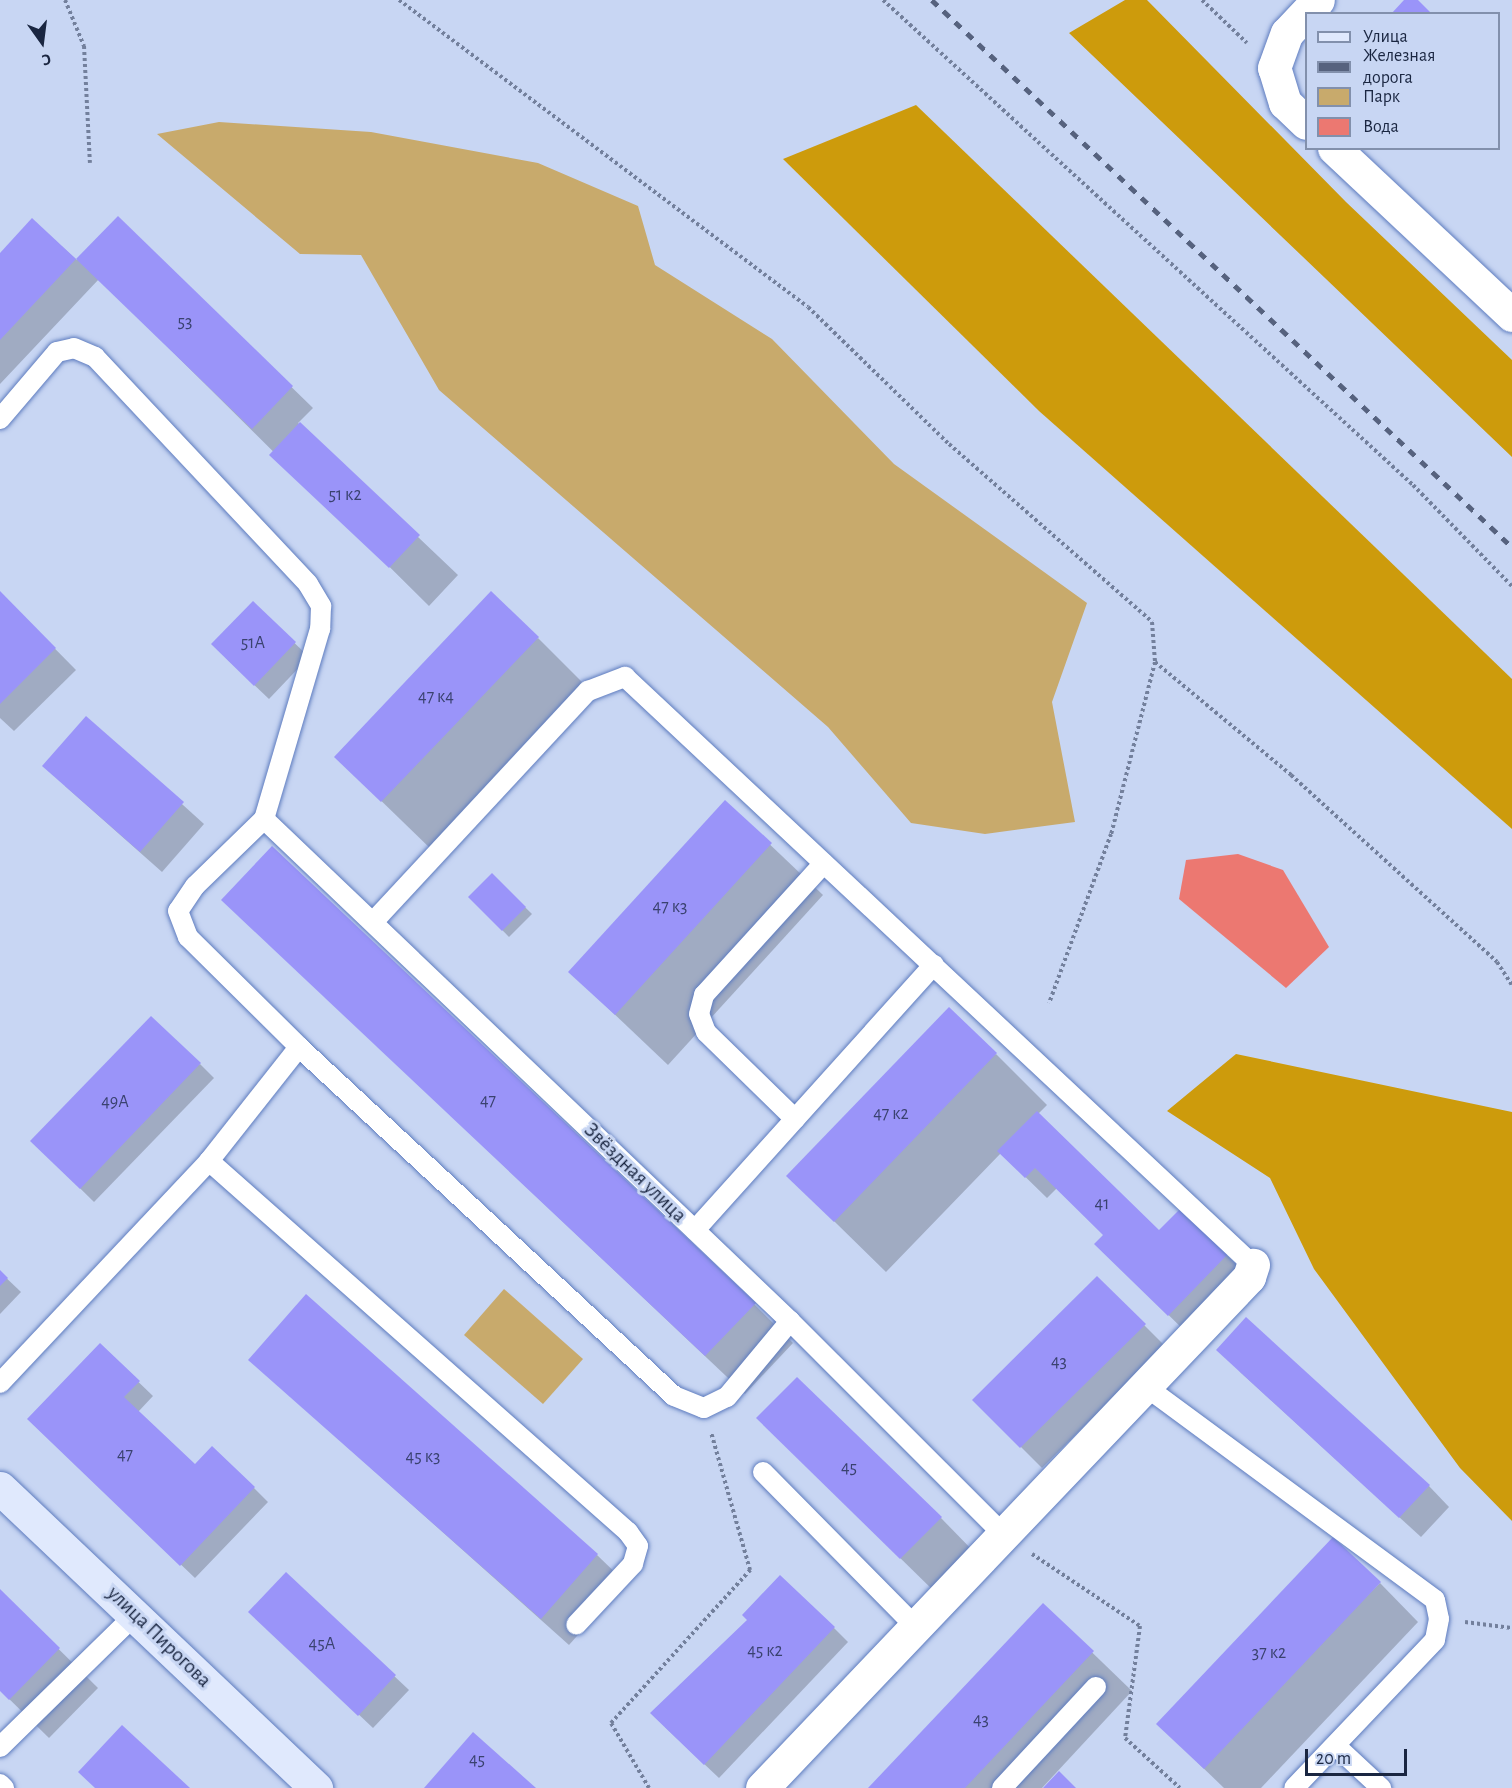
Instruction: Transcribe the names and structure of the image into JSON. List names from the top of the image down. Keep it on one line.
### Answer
{"streets":{"street":["улица Пирогова"],"lane":["Звёздная улица"]},"house_numbers":["53","51 к2","51А","47 к4","47 к3","47","49А","47 к2","41","43","47","45 к3","45","45А","45 к2","37 к2","43","45"],"legend":["Улица","Железная дорога","Парк","Вода"],"scale_bar":"20 m","north":"bottom"}
